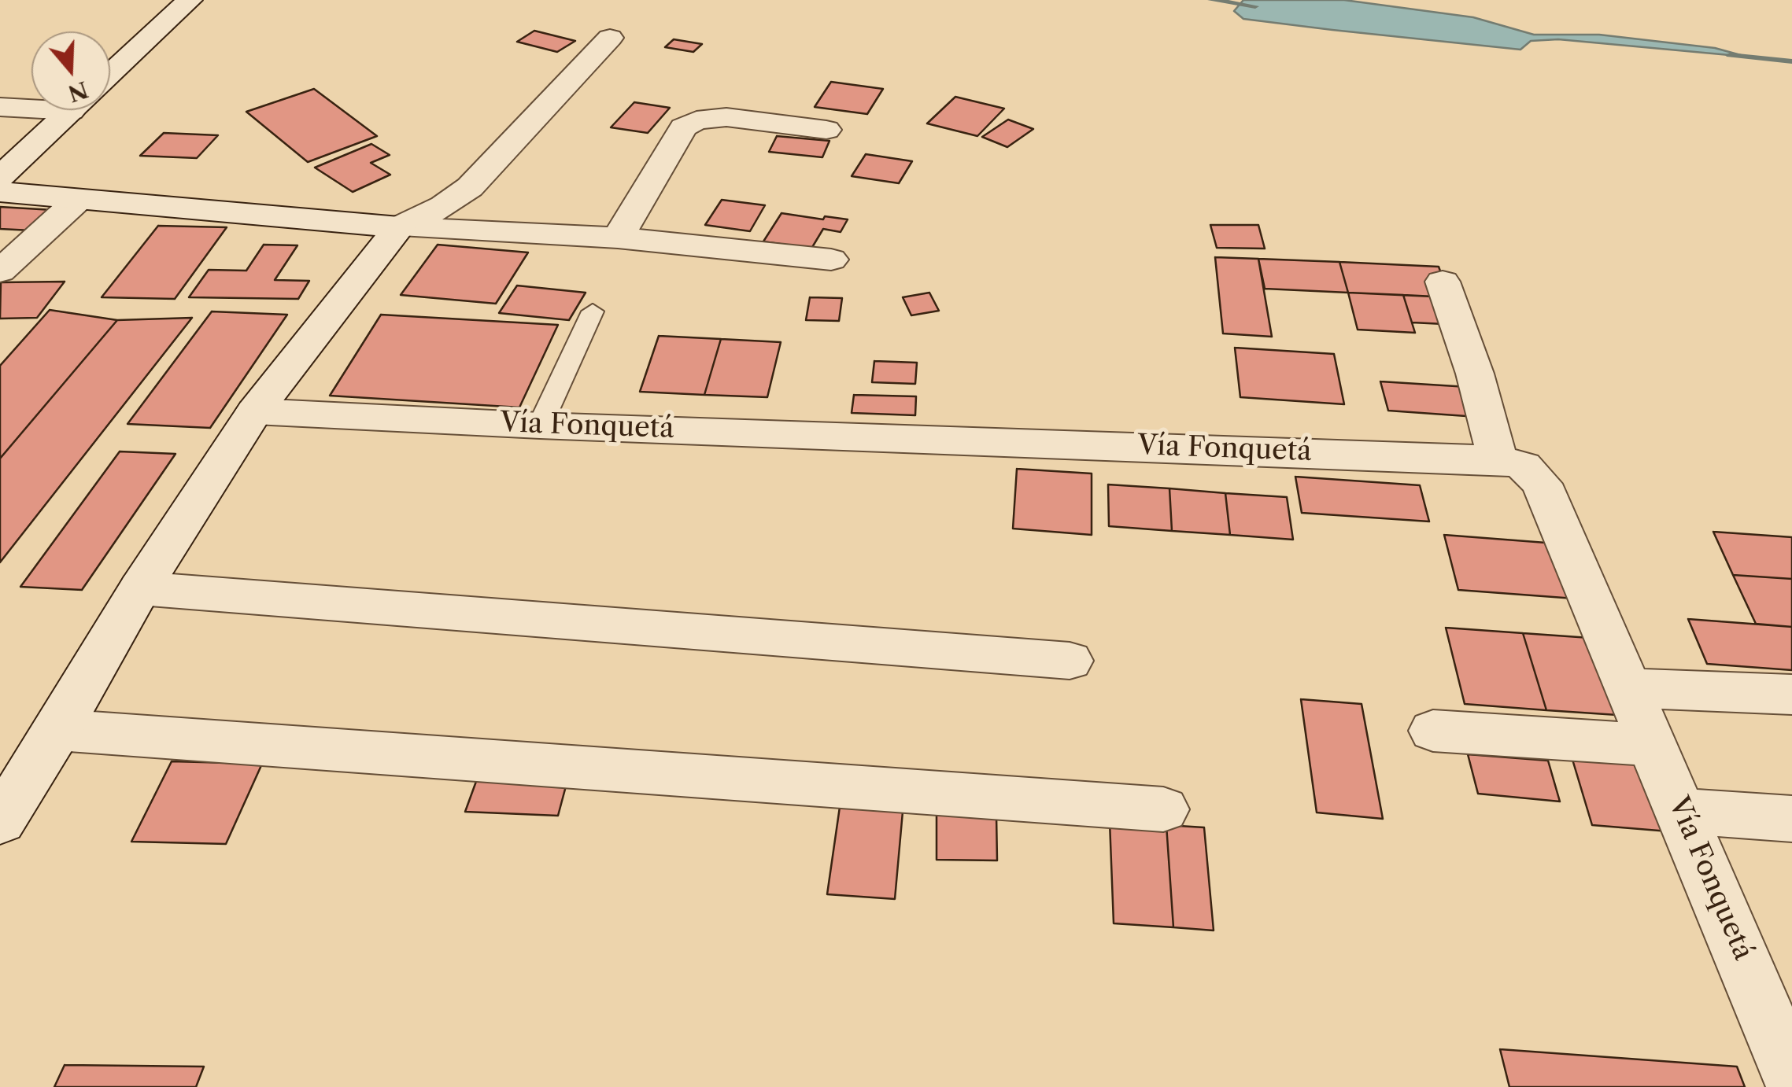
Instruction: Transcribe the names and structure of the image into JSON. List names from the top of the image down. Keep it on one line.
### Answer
{"streets":{"street":["Vía Fonquetá"]},"north":"bottom"}
